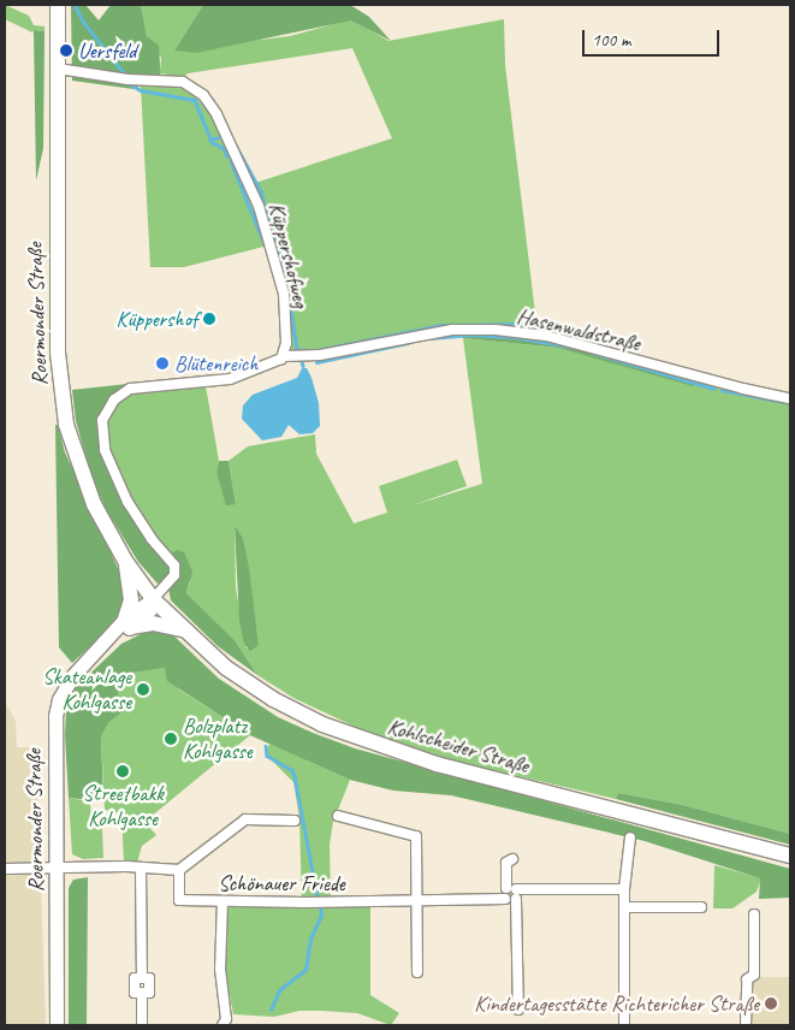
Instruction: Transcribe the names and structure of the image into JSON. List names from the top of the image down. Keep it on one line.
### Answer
{"streets":{"main road":["Roermonder Straße","Kohlscheider Straße"],"street":["Küppershofweg","Hasenwaldstraße","Schönauer Friede"]},"crossings":[["Küppershofweg","Roermonder Straße"],["Küppershofweg","Hasenwaldstraße"],["Roermonder Straße","Kohlscheider Straße"]],"places":["Uersfeld","Küppershof","Blütenreich","Skateanlage Kohlgasse","Bolzplatz Kohlgasse","Streetbakk Kohlgasse","Kindertagesstätte Richtericher Straße"],"scale_bar":"100 m"}
